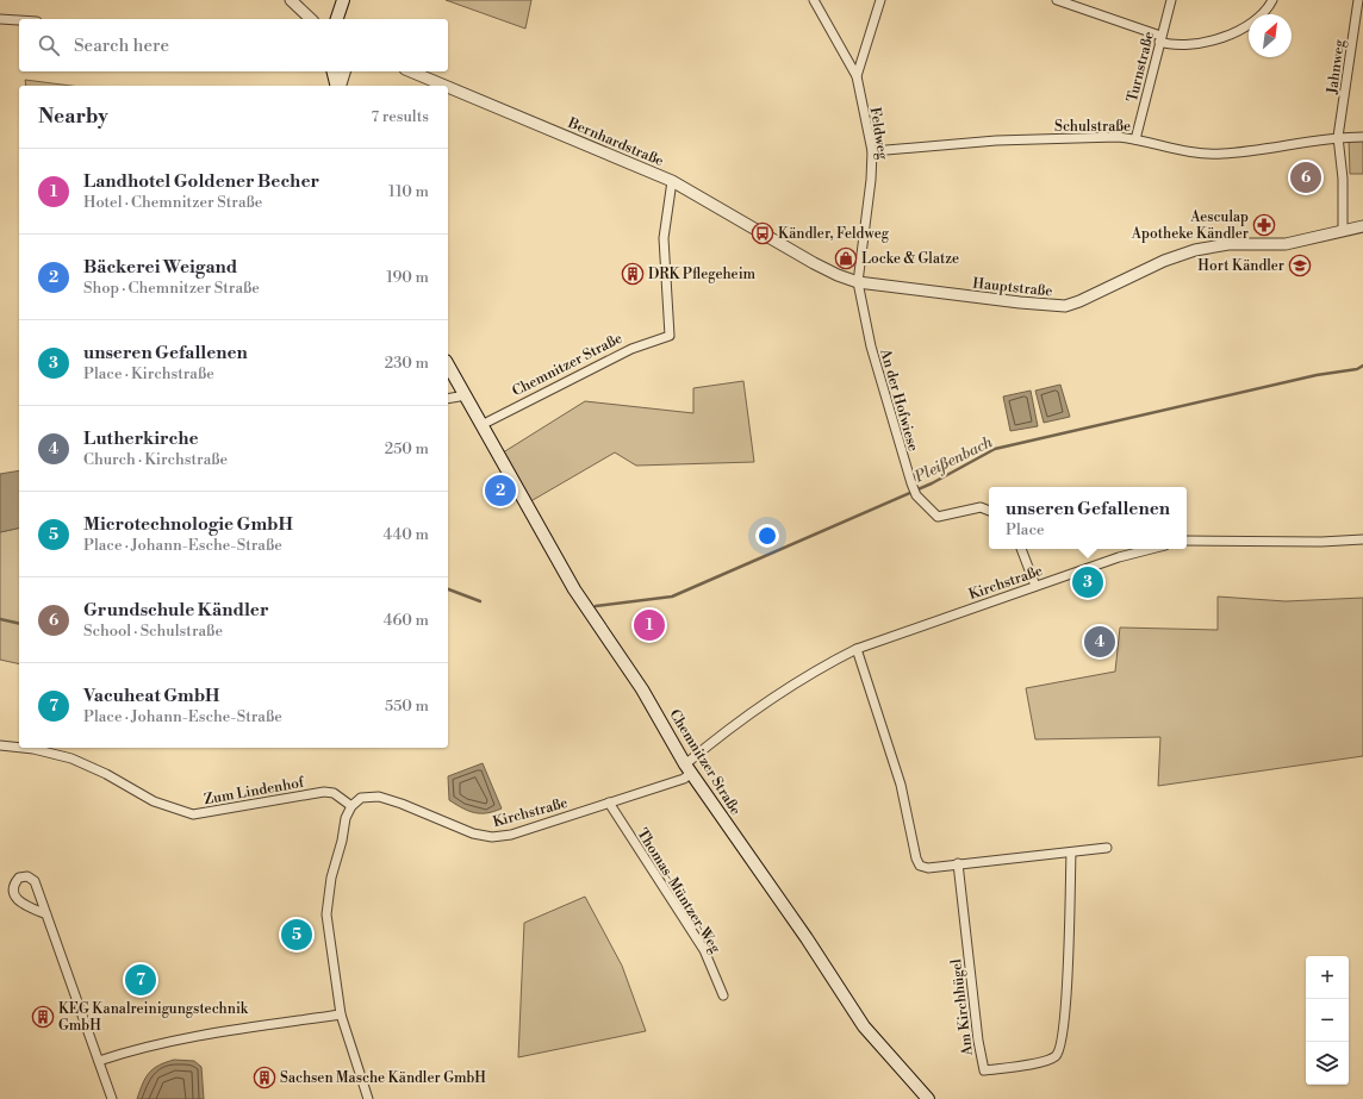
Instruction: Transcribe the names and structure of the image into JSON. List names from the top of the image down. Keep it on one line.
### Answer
{"streets":{"main road":["Chemnitzer Straße"],"street":["Turnstraße","Jahnweg","Schulstraße","Feldweg","Bernhardstraße","Hauptstraße","An der Hofwiese","Kirchstraße","Zum Lindenhof","Thomas-Müntzer-Weg","Am Kirchhügel"]},"crossings":[["Turnstraße","Schulstraße"],["Jahnweg","Schulstraße"],["Schulstraße","Feldweg"],["Feldweg","Hauptstraße"],["Feldweg","An der Hofwiese"],["Bernhardstraße","Hauptstraße"],["Bernhardstraße","Chemnitzer Straße"],["Hauptstraße","An der Hofwiese"],["Chemnitzer Straße","Kirchstraße"],["Kirchstraße","Zum Lindenhof"],["Kirchstraße","Thomas-Müntzer-Weg"]],"water":["Pleißenbach"],"places":{"pharmacy":["Aesculap Apotheke Kändler"],"bus stop":["Kändler, Feldweg"],"shop":["Locke & Glatze"],"school or university":["Hort Kändler"],"building":["DRK Pflegeheim","KEG Kanalreinigungstechnik GmbH","Sachsen Masche Kändler GmbH"]},"north":"top right","page":{"search":"Search here","heading":["Nearby","7 results"],"list":[{"mark":"1","name":"Landhotel Goldener Becher","note":"Hotel · Chemnitzer Straße","value":"110 m"},{"mark":"2","name":"Bäckerei Weigand","note":"Shop · Chemnitzer Straße","value":"190 m"},{"mark":"3","name":"unseren Gefallenen","note":"Place · Kirchstraße","value":"230 m"},{"mark":"4","name":"Lutherkirche","note":"Church · Kirchstraße","value":"250 m"},{"mark":"5","name":"Microtechnologie GmbH","note":"Place · Johann-Esche-Straße","value":"440 m"},{"mark":"6","name":"Grundschule Kändler","note":"School · Schulstraße","value":"460 m"},{"mark":"7","name":"Vacuheat GmbH","note":"Place · Johann-Esche-Straße","value":"550 m"}],"pins":["6","2","3","1","4","5","7"],"popup":["unseren Gefallenen","Place"],"map_buttons":["+","−"]}}
